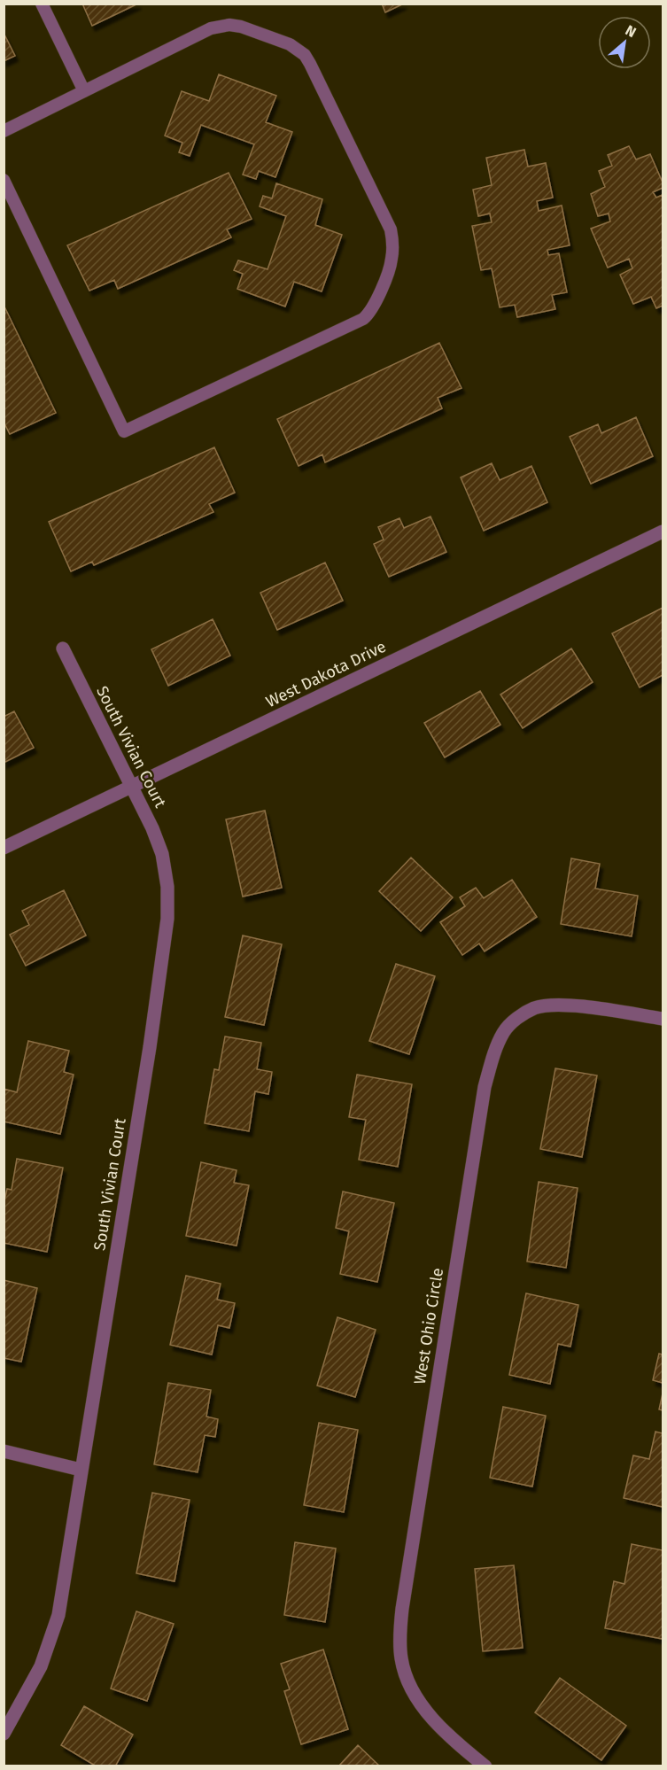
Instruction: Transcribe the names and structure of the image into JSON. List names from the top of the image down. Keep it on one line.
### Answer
{"streets":{"street":["West Dakota Drive","South Vivian Court","West Ohio Circle"]},"crossings":[["West Dakota Drive","South Vivian Court"]],"north":"top right"}
